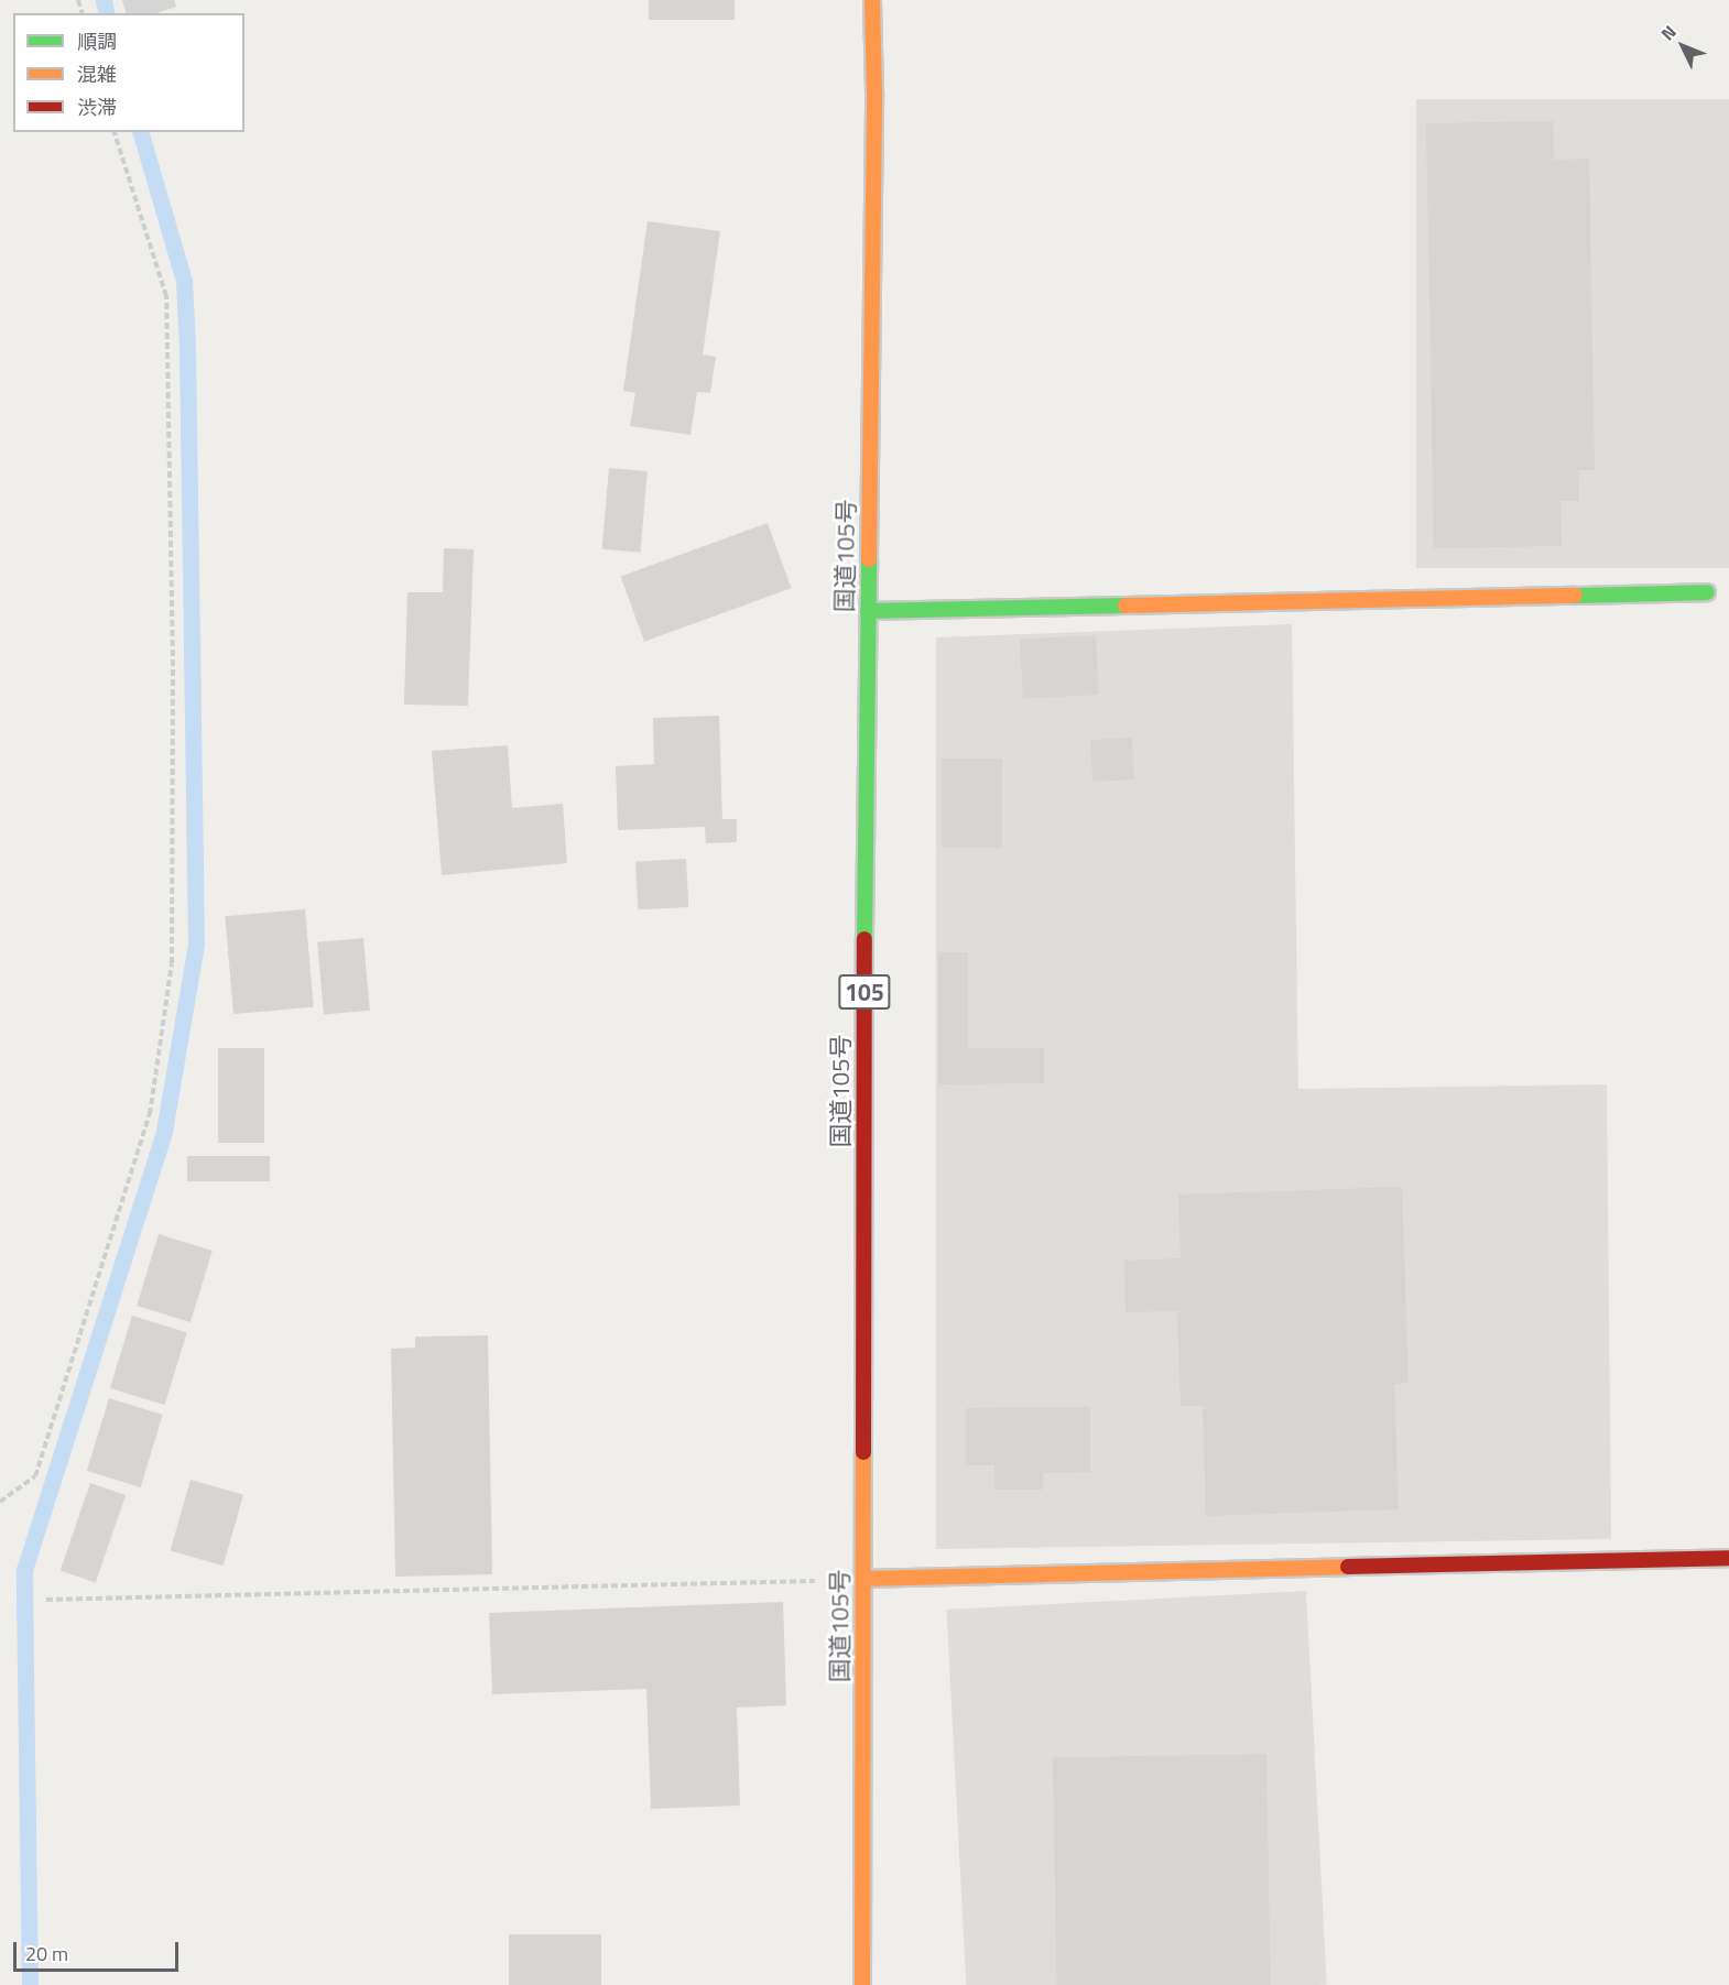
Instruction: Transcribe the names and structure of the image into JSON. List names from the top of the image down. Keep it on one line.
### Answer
{"streets":{"main road":["国道105号","105"]},"legend":["順調","混雑","渋滞"],"scale_bar":"20 m","north":"top left"}
